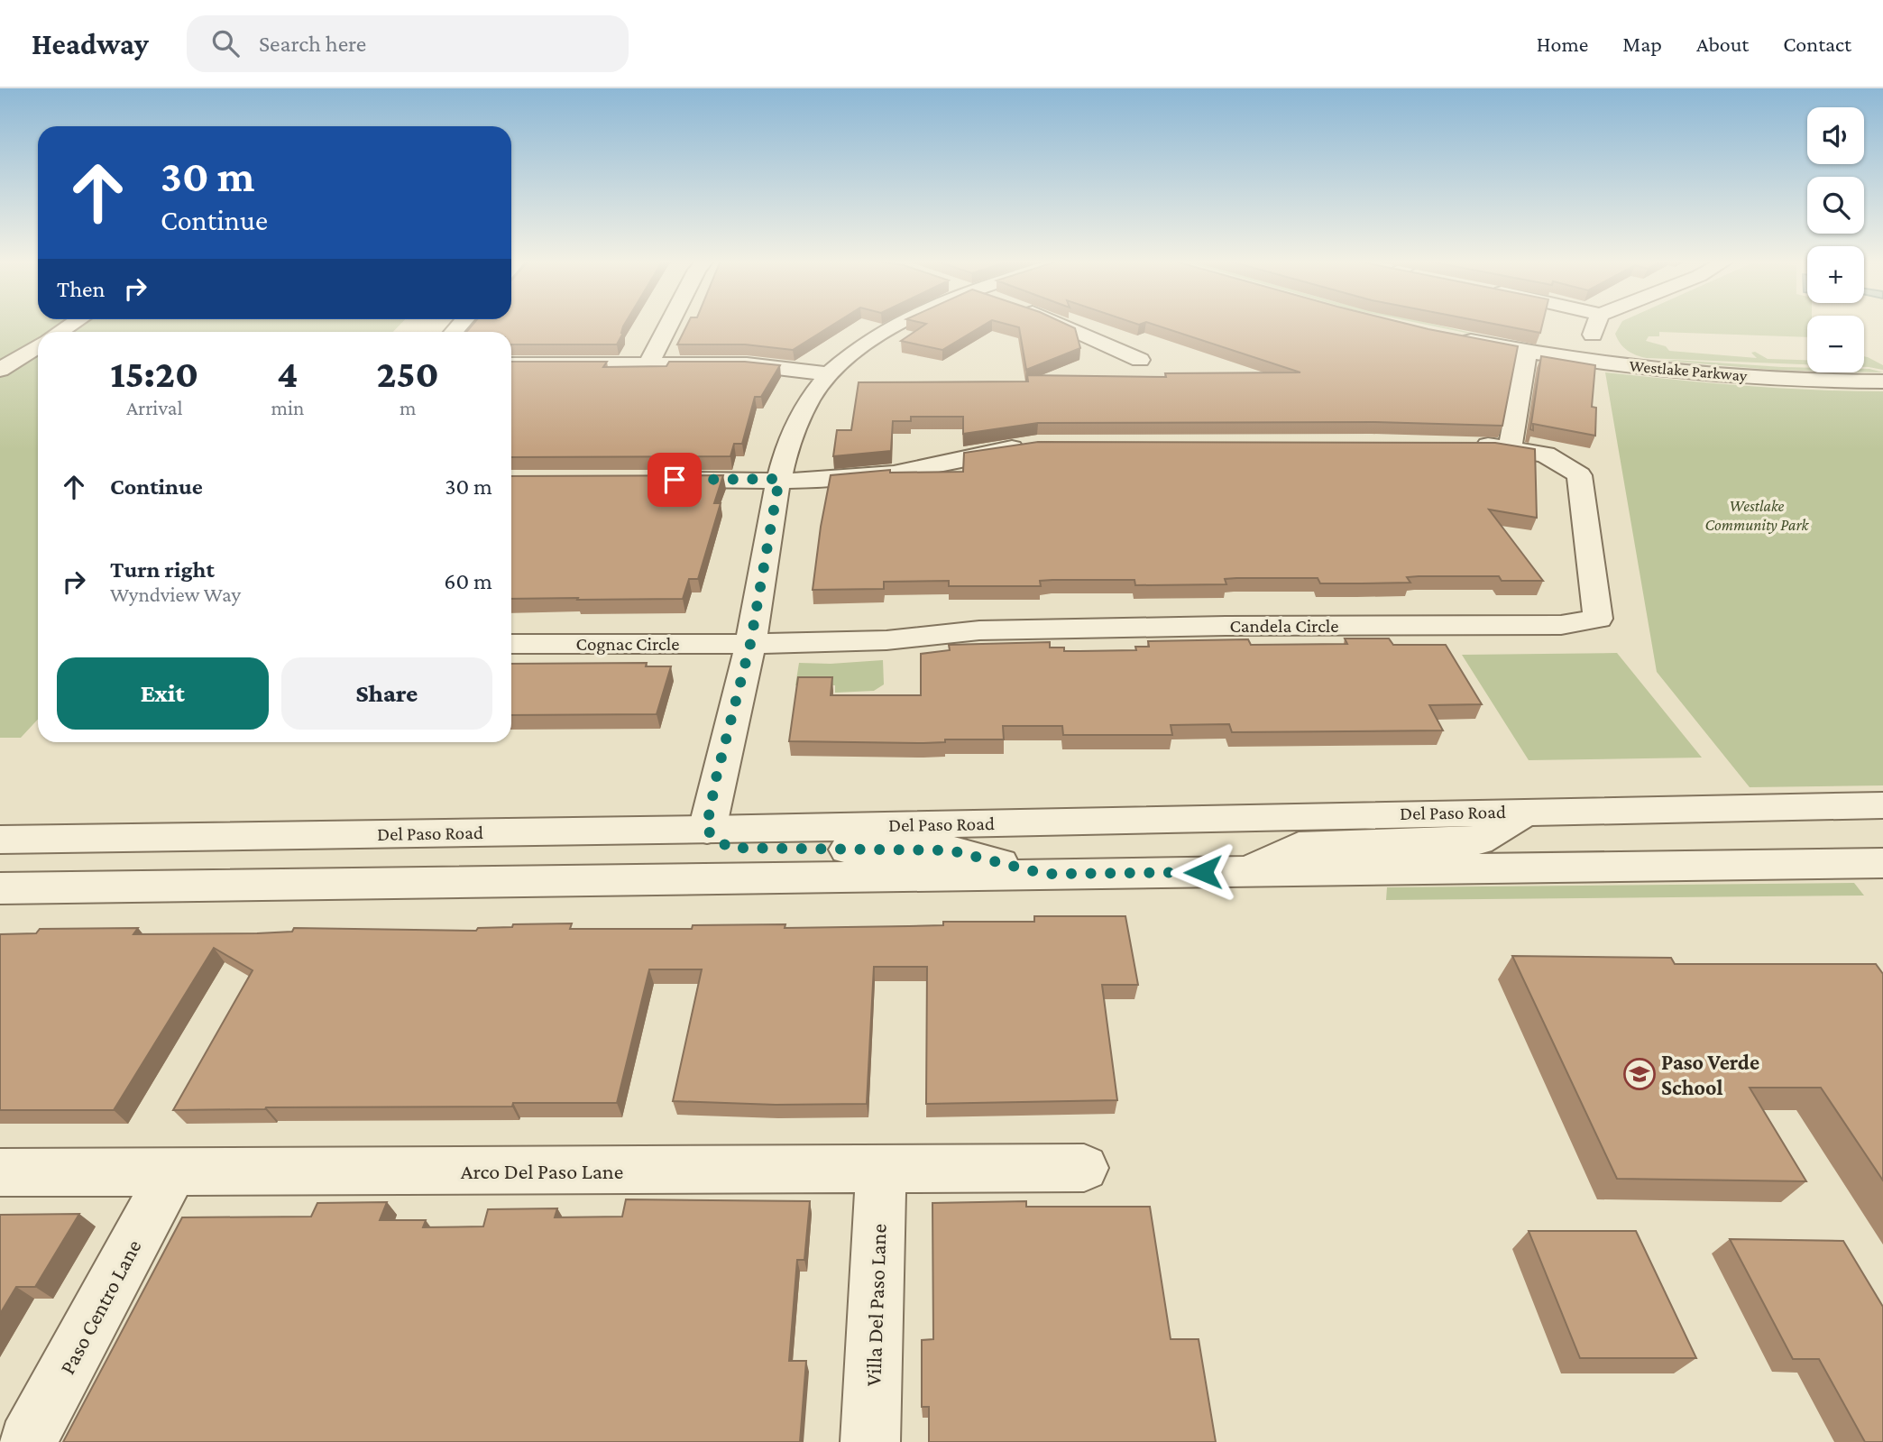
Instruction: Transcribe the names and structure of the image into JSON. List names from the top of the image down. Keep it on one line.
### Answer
{"streets":{"street":["Westlake Parkway","Candela Circle","Cognac Circle","Del Paso Road","Arco Del Paso Lane","Villa Del Paso Lane","Paso Centro Lane"]},"crossings":[["Candela Circle","Cognac Circle"],["Arco Del Paso Lane","Villa Del Paso Lane"],["Arco Del Paso Lane","Paso Centro Lane"]],"parks":["Westlake Community Park"],"places":{"school or university":["Paso Verde School"]},"page":{"header":"Headway","search":"Search here","nav":["Home","Map","About","Contact"],"map_buttons":["+","−"],"turn":["30 m","Continue"],"then":"Then","eta":["15:20","Arrival","4","min","250","m"],"list":[{"name":"Continue","value":"30 m"},{"name":"Turn right","note":"Wyndview Way","value":"60 m"}],"buttons":["Exit","Share"]}}
